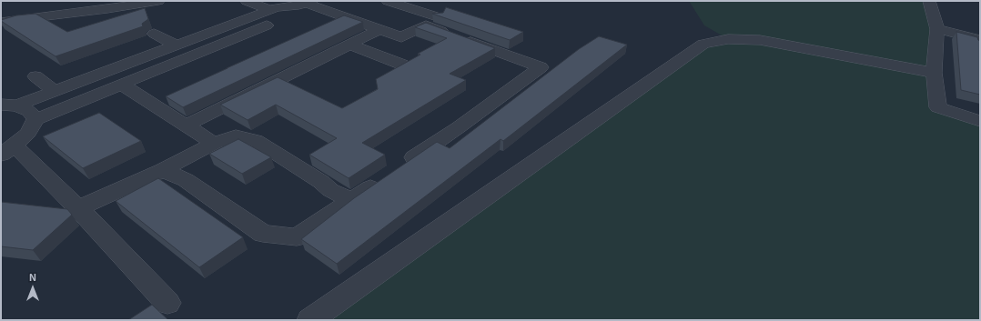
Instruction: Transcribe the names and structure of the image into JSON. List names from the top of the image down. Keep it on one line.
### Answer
{"north":"top"}
